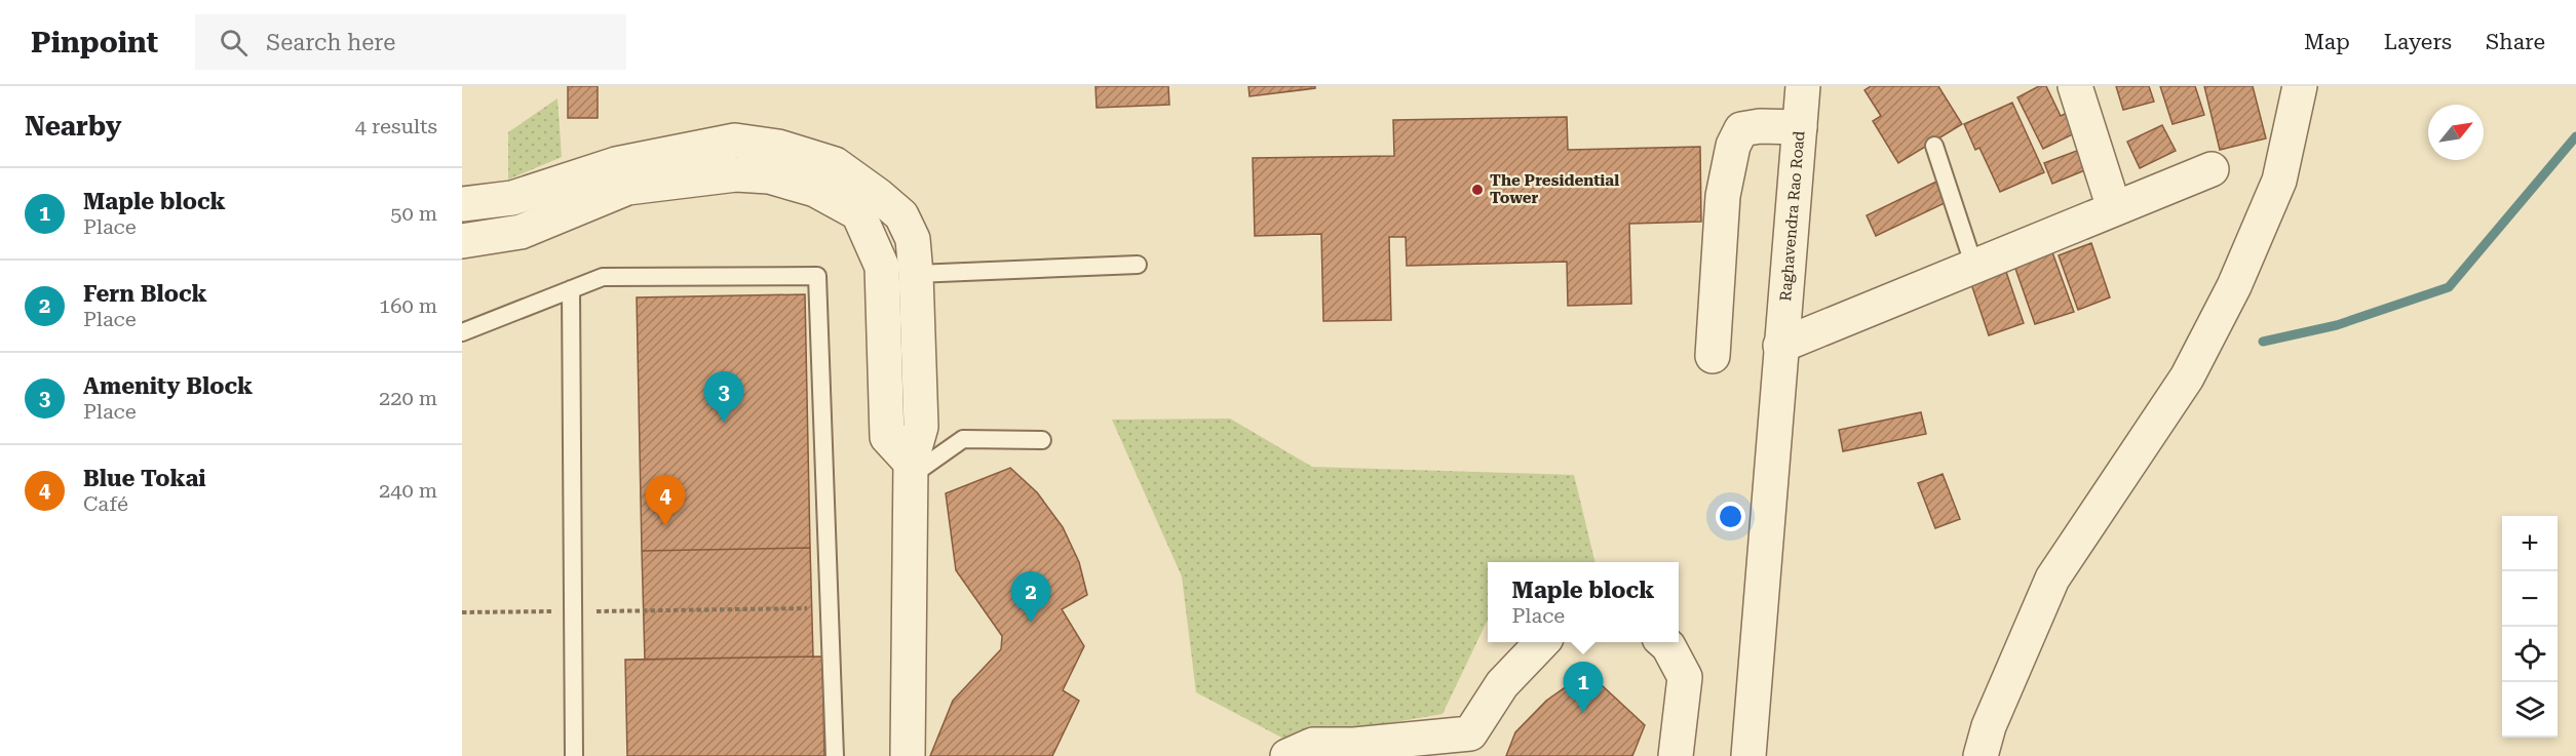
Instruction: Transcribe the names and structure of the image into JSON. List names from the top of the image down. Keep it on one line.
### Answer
{"streets":{"street":["Raghavendra Rao Road"]},"places":["The Presidential Tower"],"north":"top right","page":{"header":"Pinpoint","search":"Search here","nav":["Map","Layers","Share"],"heading":["Nearby","4 results"],"list":[{"mark":"1","name":"Maple block","note":"Place","value":"50 m"},{"mark":"2","name":"Fern Block","note":"Place","value":"160 m"},{"mark":"3","name":"Amenity Block","note":"Place","value":"220 m"},{"mark":"4","name":"Blue Tokai","note":"Café","value":"240 m"}],"pins":["3","4","2","1"],"map_buttons":["+","−"],"popup":["Maple block","Place"]}}
